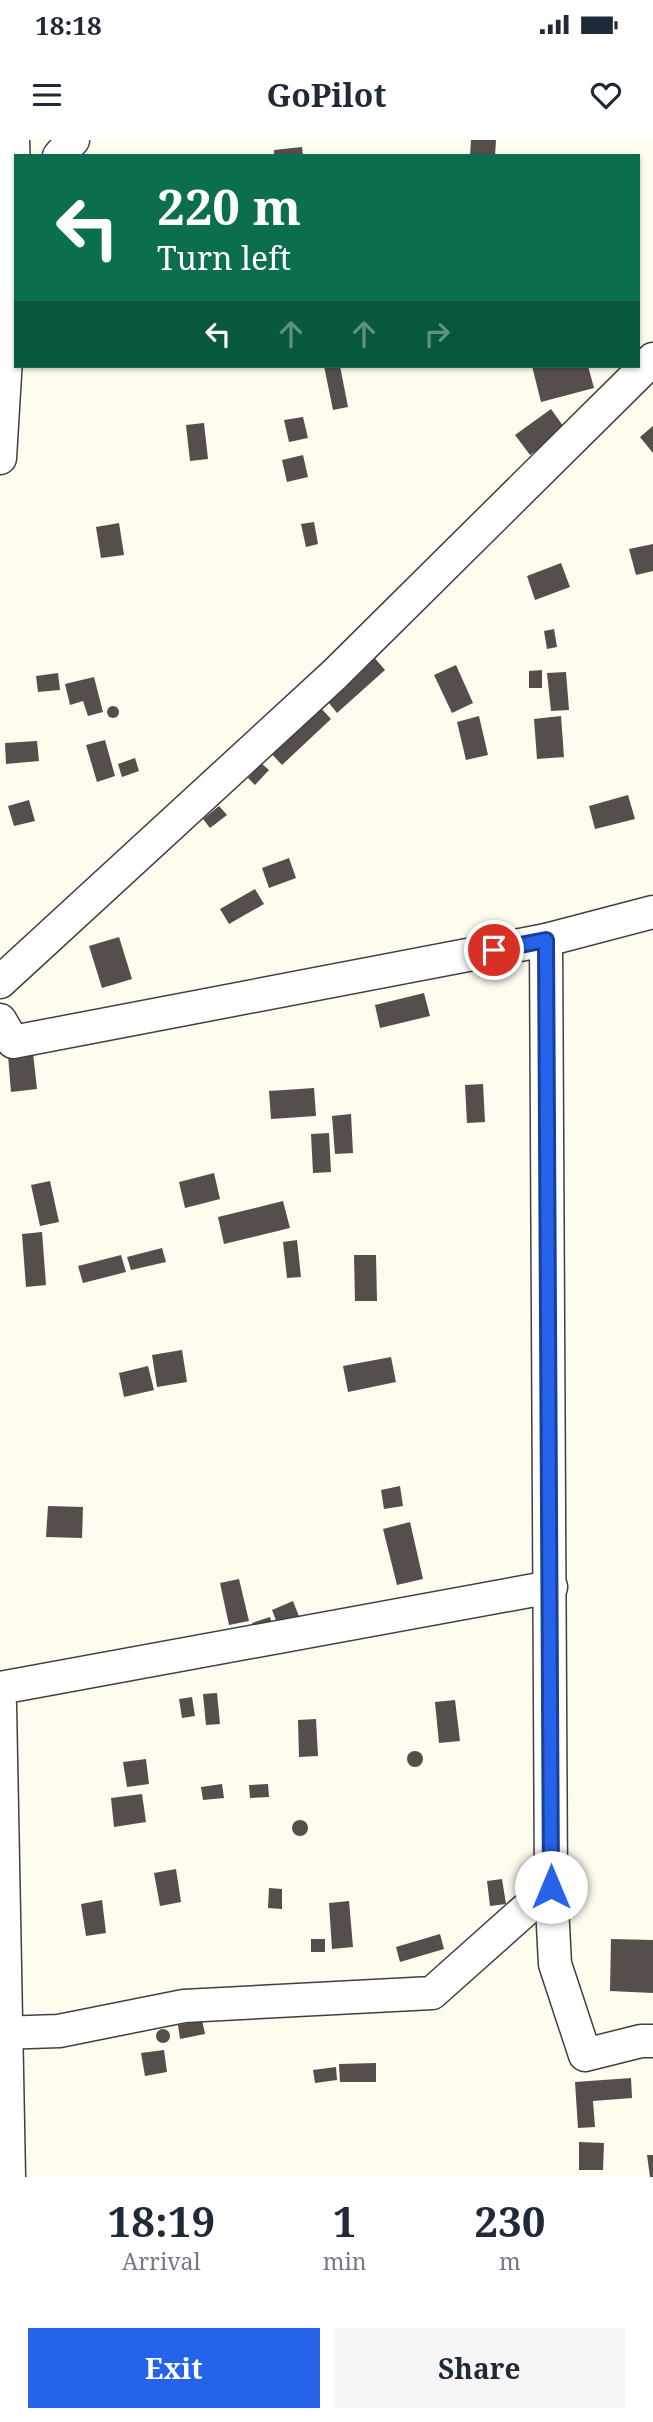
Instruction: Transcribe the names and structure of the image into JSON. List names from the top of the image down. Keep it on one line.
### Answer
{"page":{"status":"18:18","header":"GoPilot","turn":["220 m","Turn left"],"eta":["18:19","Arrival","1","min","230","m"],"buttons":["Exit","Share"]}}
